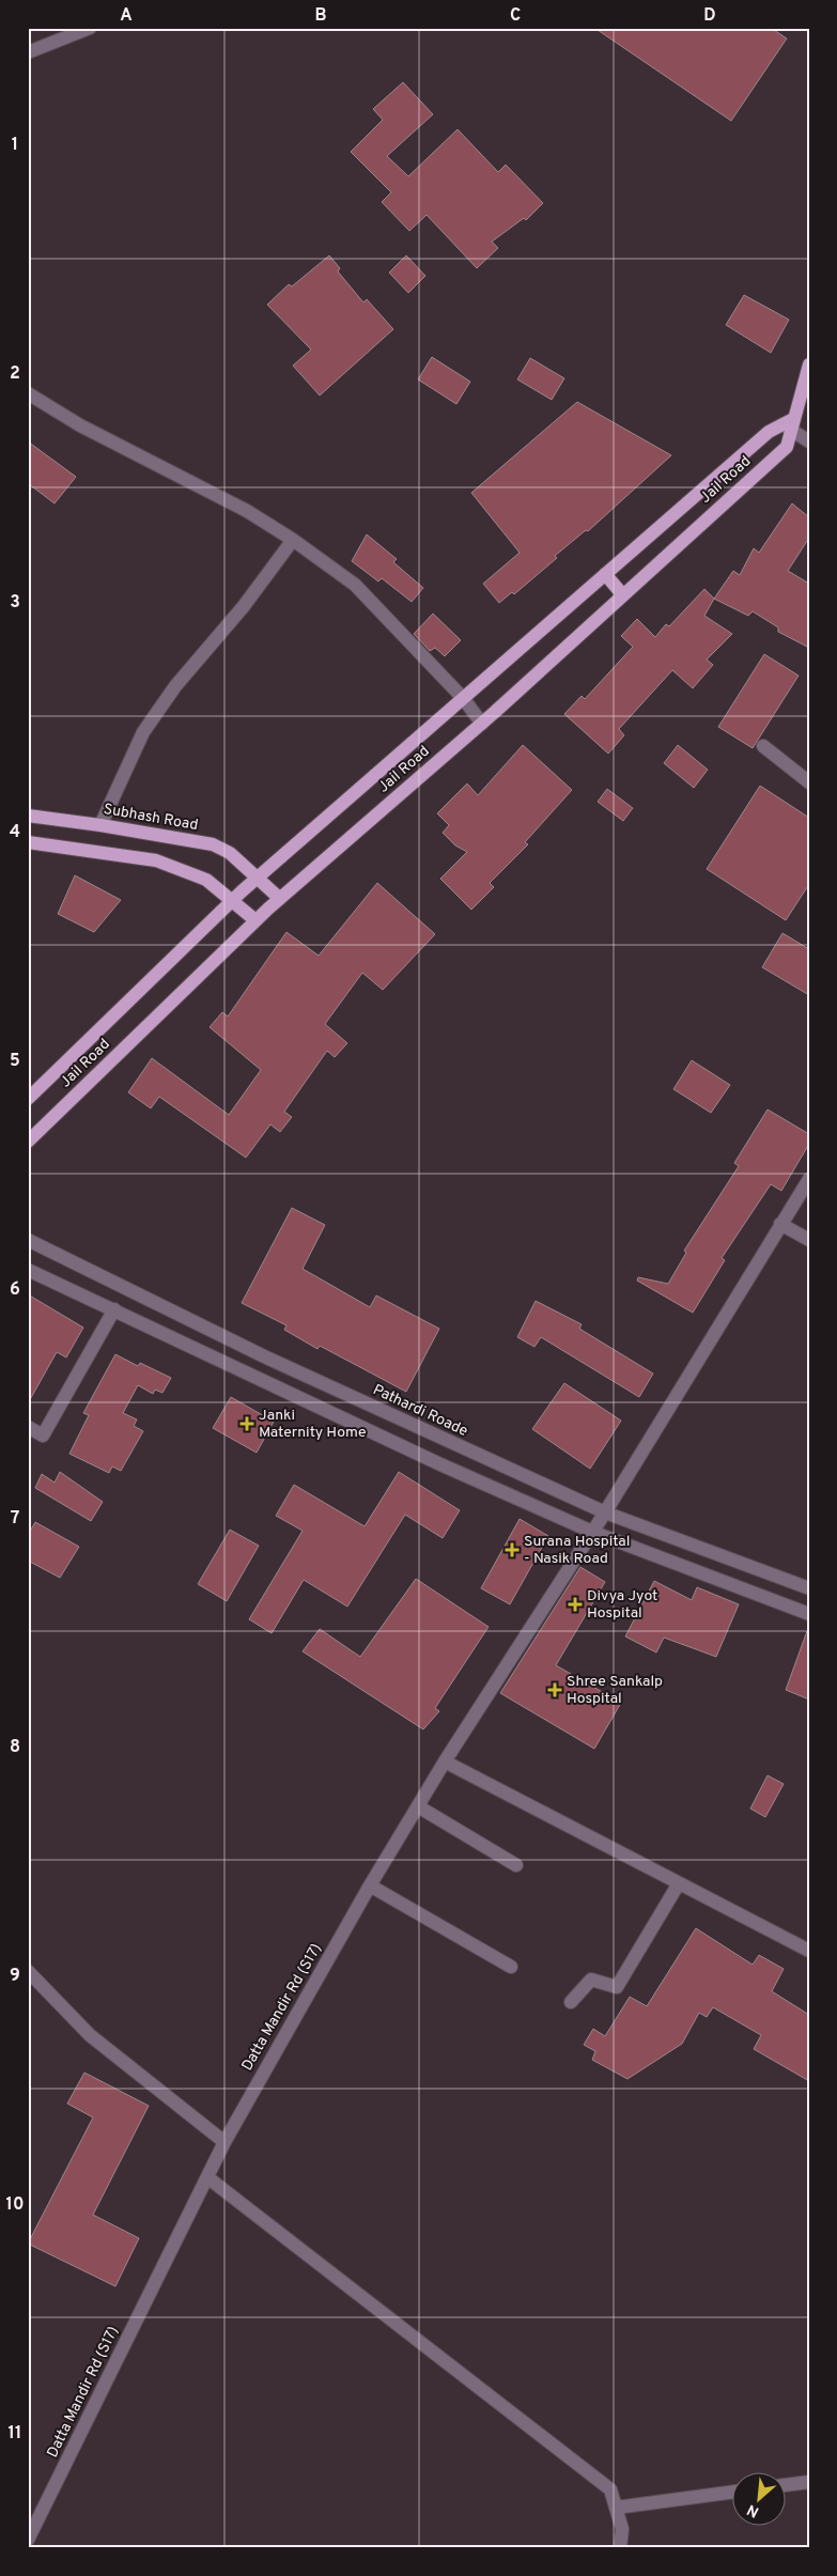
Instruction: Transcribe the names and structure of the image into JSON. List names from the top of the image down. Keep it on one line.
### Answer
{"streets":{"main road":["Jail Road","Subhash Road"],"street":["Pathardi Roade","Datta Mandir Rd (S17)"]},"crossings":[["Jail Road","Subhash Road"],["Pathardi Roade","Datta Mandir Rd (S17)"]],"places":{"health":["Janki Maternity Home","Surana Hospital - Nasik Road","Divya Jyot Hospital","Shree Sankalp Hospital"]},"north":"bottom left","grid":{"columns":["A","B","C","D"],"rows":["1","2","3","4","5","6","7","8","9","10","11"]}}
